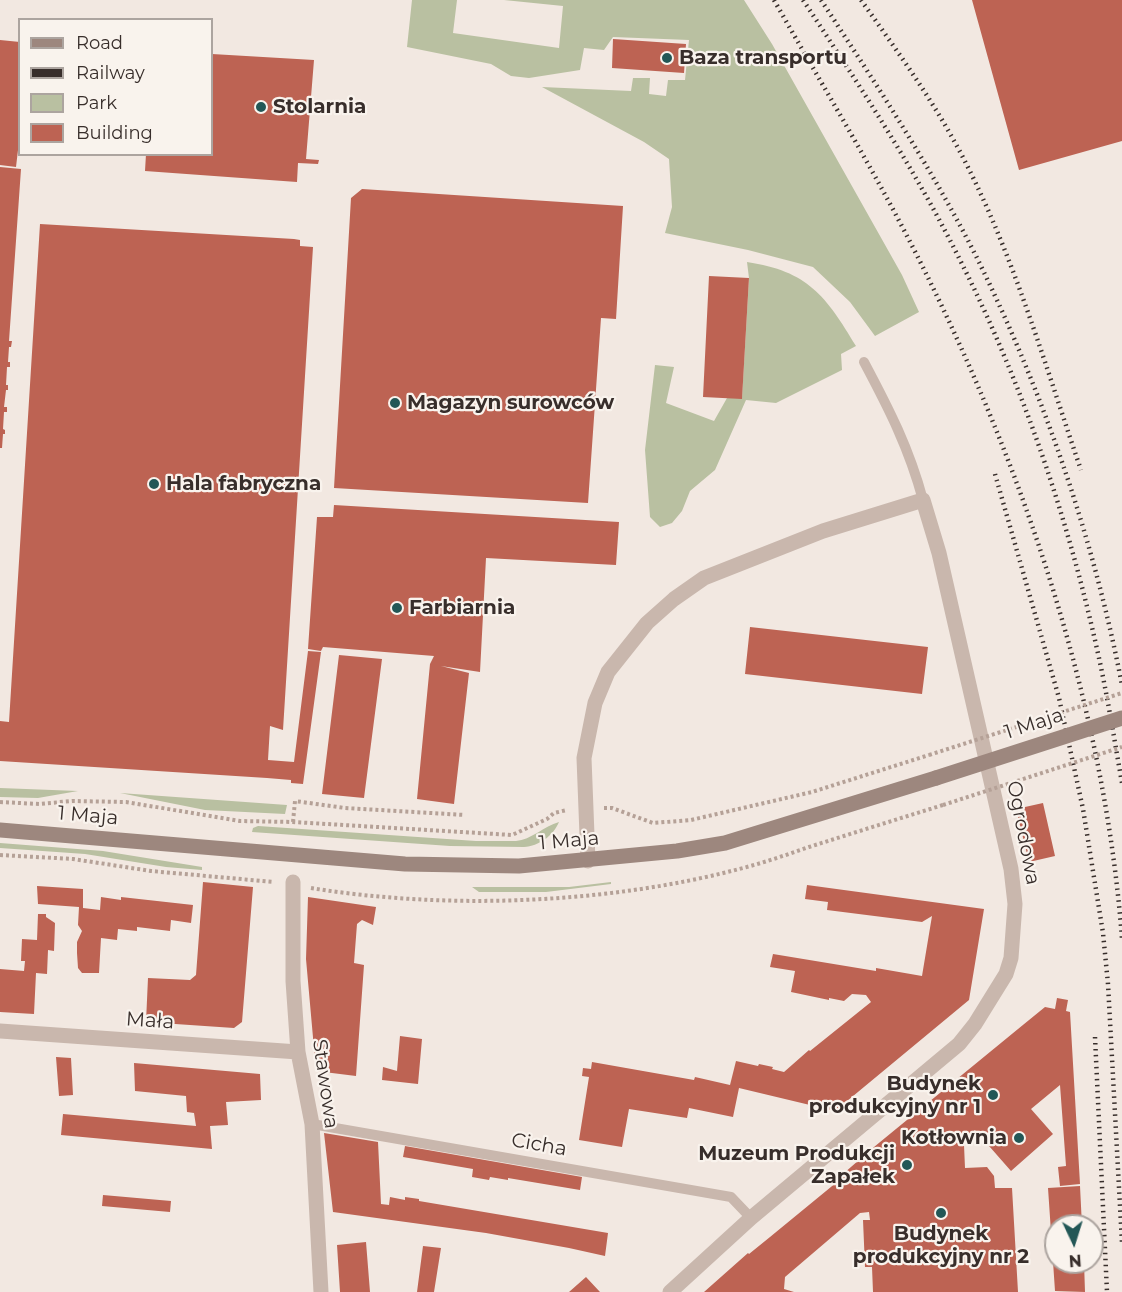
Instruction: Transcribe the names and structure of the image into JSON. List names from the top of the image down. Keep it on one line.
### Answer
{"streets":{"main road":["1 Maja"],"street":["Ogrodowa","Mała","Stawowa"],"lane":["Cicha"]},"crossings":[["Ogrodowa","Cicha"],["Mała","Stawowa"],["Stawowa","Cicha"]],"places":["Baza transportu","Stolarnia","Magazyn surowców","Hala fabryczna","Farbiarnia","Budynek produkcyjny nr 1","Kotłownia","Muzeum Produkcji Zapałek","Budynek produkcyjny nr 2"],"legend":["Road","Railway","Park","Building"],"north":"bottom"}
